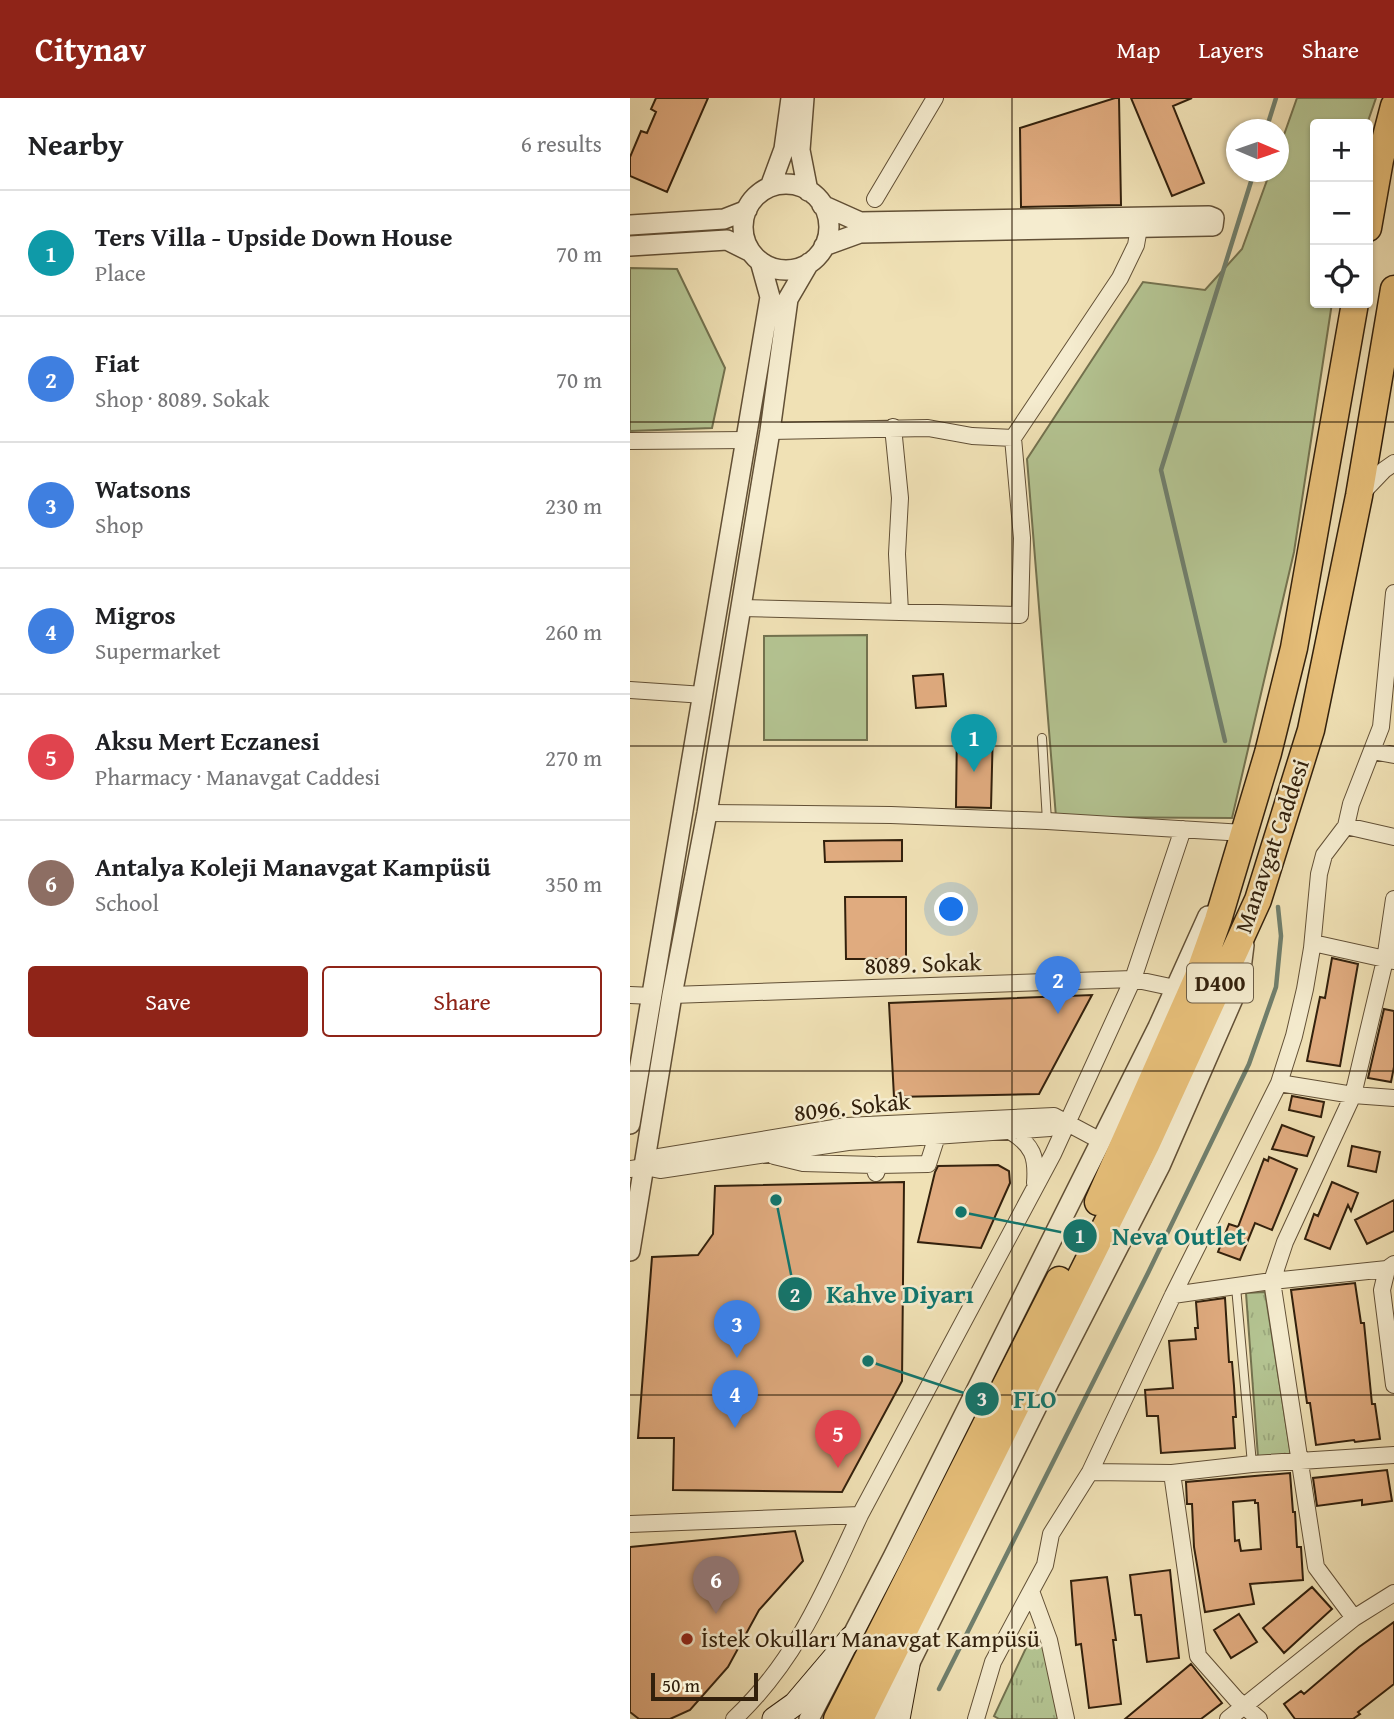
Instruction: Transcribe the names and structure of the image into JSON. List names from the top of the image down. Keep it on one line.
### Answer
{"streets":{"highway":["Manavgat Caddesi","D400"],"street":["8089. Sokak","8096. Sokak"]},"crossings":[["Manavgat Caddesi","D400"]],"places":["Kahve Diyarı","Neva Outlet","FLO","İstek Okulları Manavgat Kampüsü"],"scale_bar":"50 m","north":"right","page":{"header":"Citynav","nav":["Map","Layers","Share"],"heading":["Nearby","6 results"],"map_buttons":["+","−"],"list":[{"mark":"1","name":"Ters Villa - Upside Down House","note":"Place","value":"70 m"},{"mark":"2","name":"Fiat","note":"Shop · 8089. Sokak","value":"70 m"},{"mark":"3","name":"Watsons","note":"Shop","value":"230 m"},{"mark":"4","name":"Migros","note":"Supermarket","value":"260 m"},{"mark":"5","name":"Aksu Mert Eczanesi","note":"Pharmacy · Manavgat Caddesi","value":"270 m"},{"mark":"6","name":"Antalya Koleji Manavgat Kampüsü","note":"School","value":"350 m"}],"pins":["1","2","3","4","5","6"],"buttons":["Save","Share"],"scale":"50 m"}}
